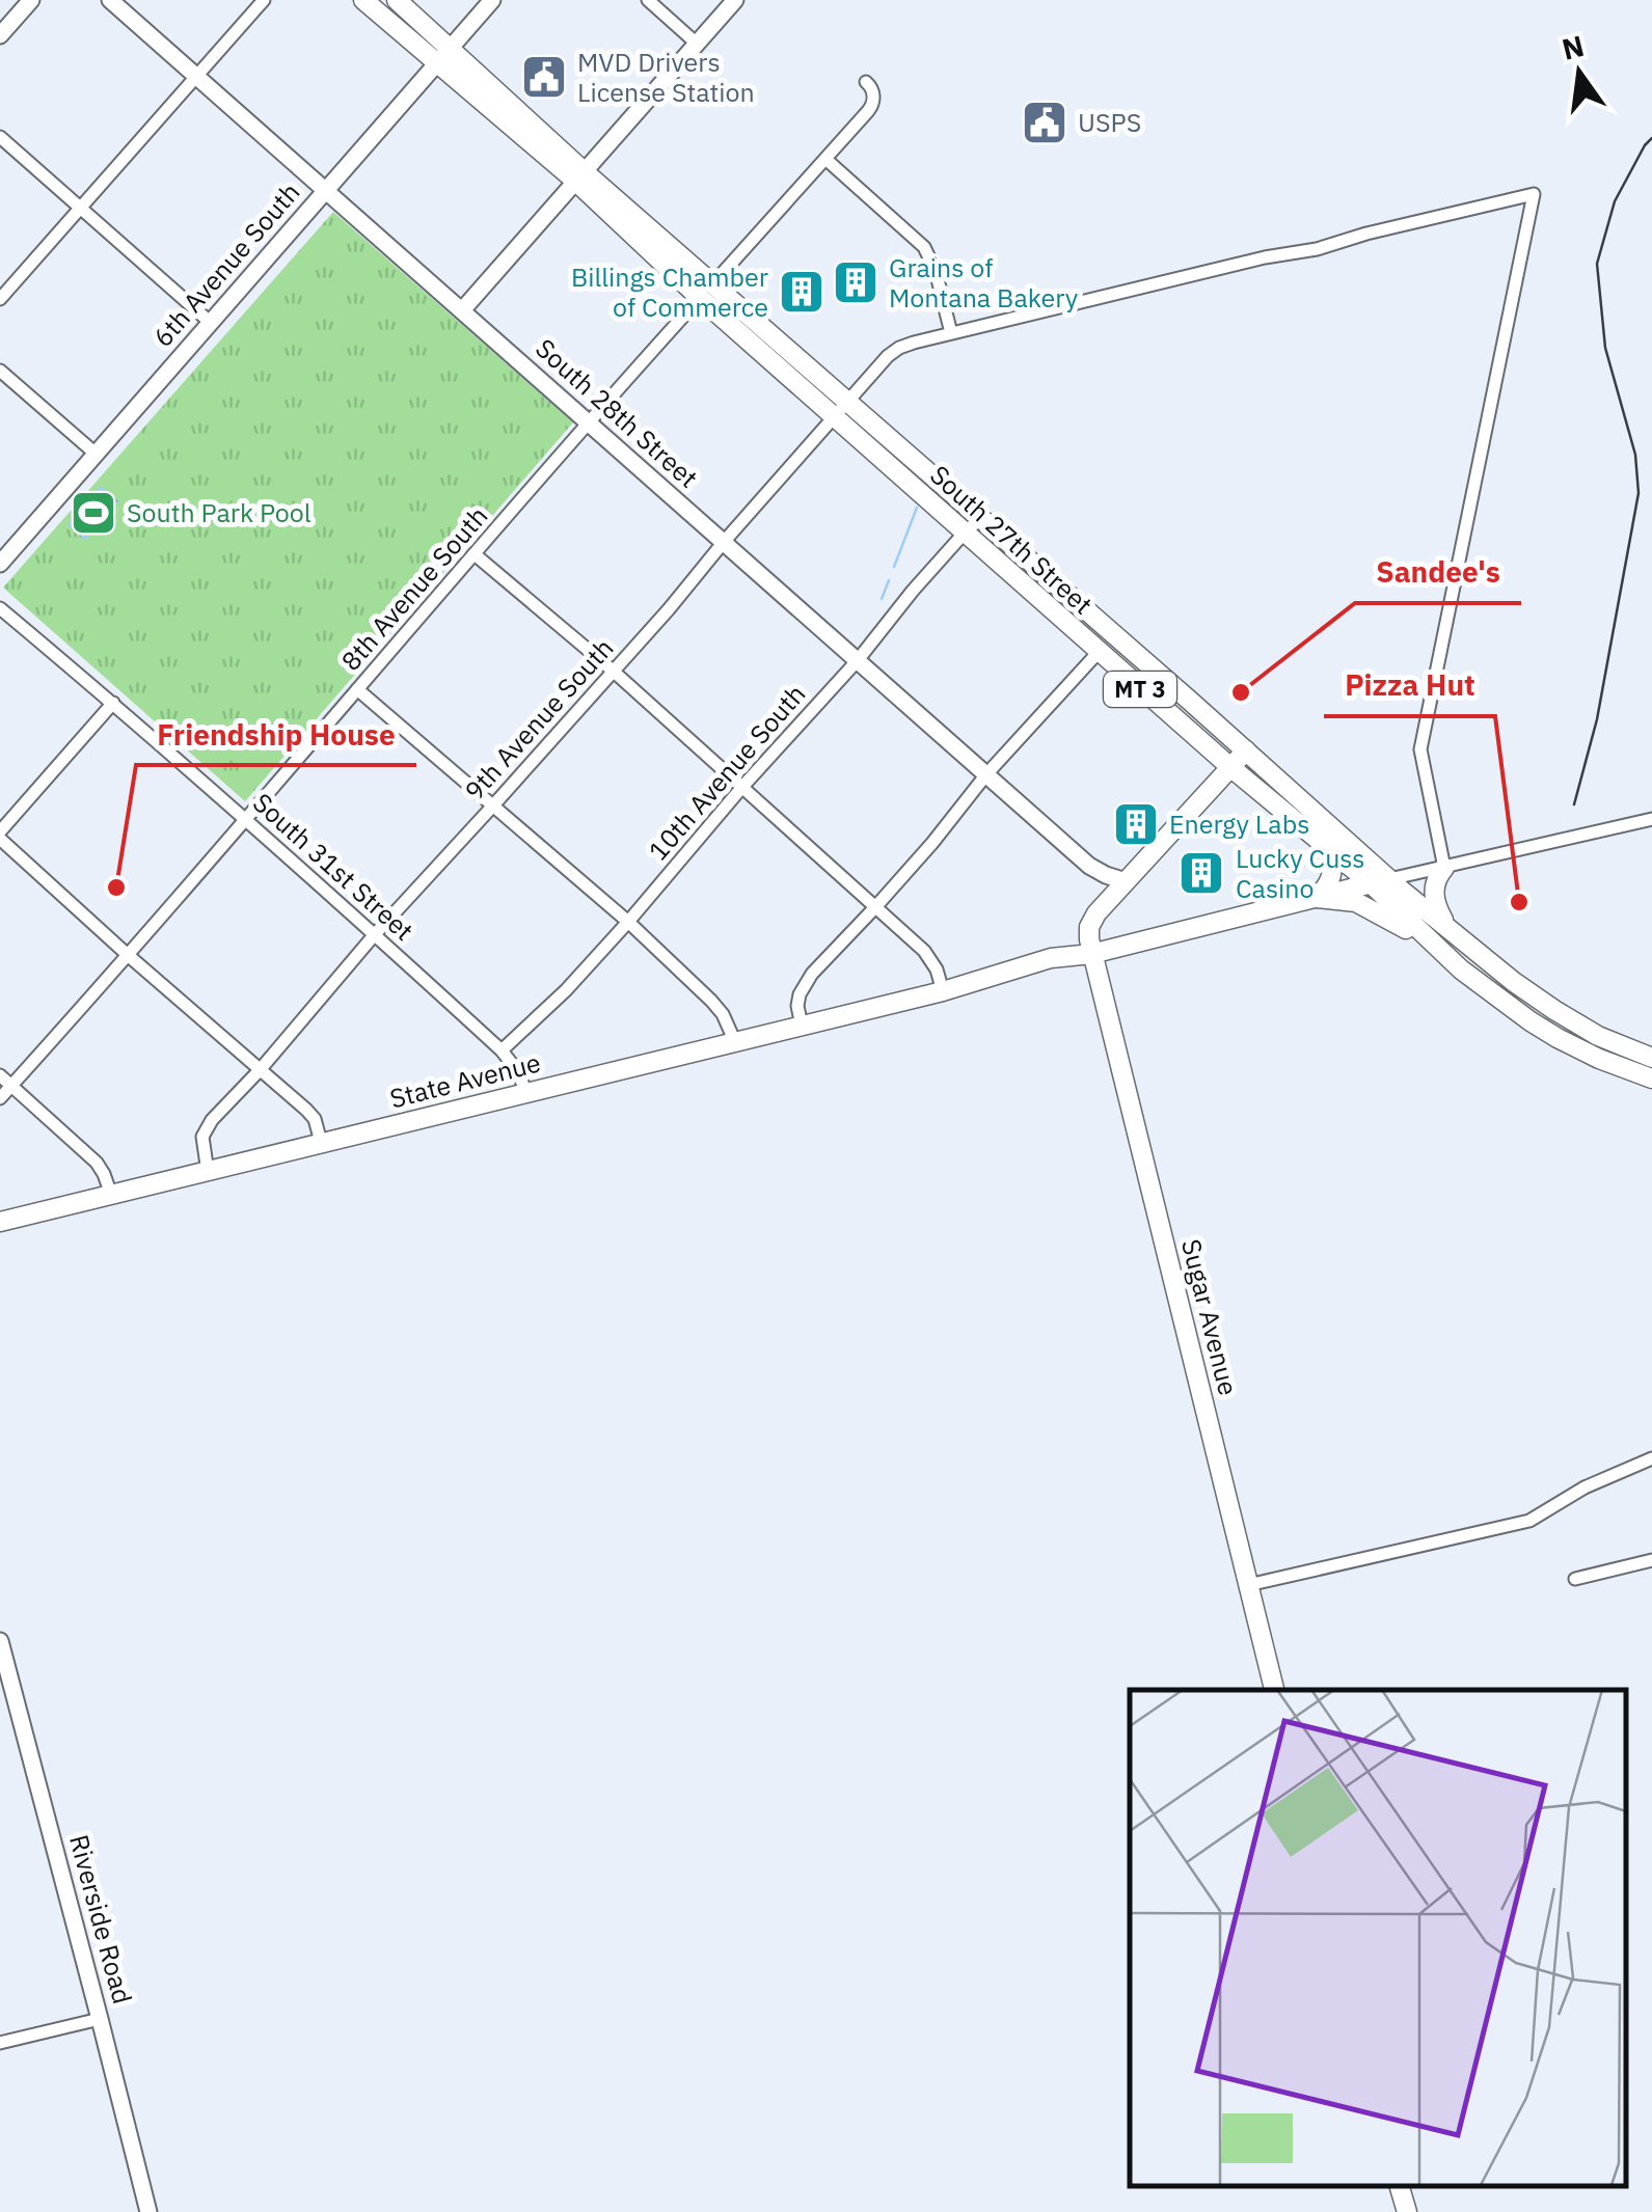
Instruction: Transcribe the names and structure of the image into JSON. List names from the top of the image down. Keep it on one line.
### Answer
{"streets":{"main road":["South 27th Street","MT 3","State Avenue","Sugar Avenue"],"street":["6th Avenue South","South 28th Street","8th Avenue South","9th Avenue South","10th Avenue South","South 31st Street","Riverside Road"]},"crossings":[["6th Avenue South","South 28th Street"],["6th Avenue South","South 27th Street"],["South 28th Street","8th Avenue South"],["South 28th Street","9th Avenue South"],["South 28th Street","10th Avenue South"],["South 27th Street","8th Avenue South"],["South 27th Street","9th Avenue South"],["South 27th Street","10th Avenue South"],["South 27th Street","State Avenue"],["8th Avenue South","South 31st Street"],["9th Avenue South","South 31st Street"],["9th Avenue South","State Avenue"],["10th Avenue South","South 31st Street"],["South 31st Street","State Avenue"],["State Avenue","Sugar Avenue"]],"places":{"public building":["MVD Drivers License Station","USPS"],"building":["Grains of Montana Bakery","Billings Chamber of Commerce","Energy Labs","Lucky Cuss Casino"],"sports":["South Park Pool"],"other":["Sandee's","Friendship House","Pizza Hut"]},"north":"top"}
